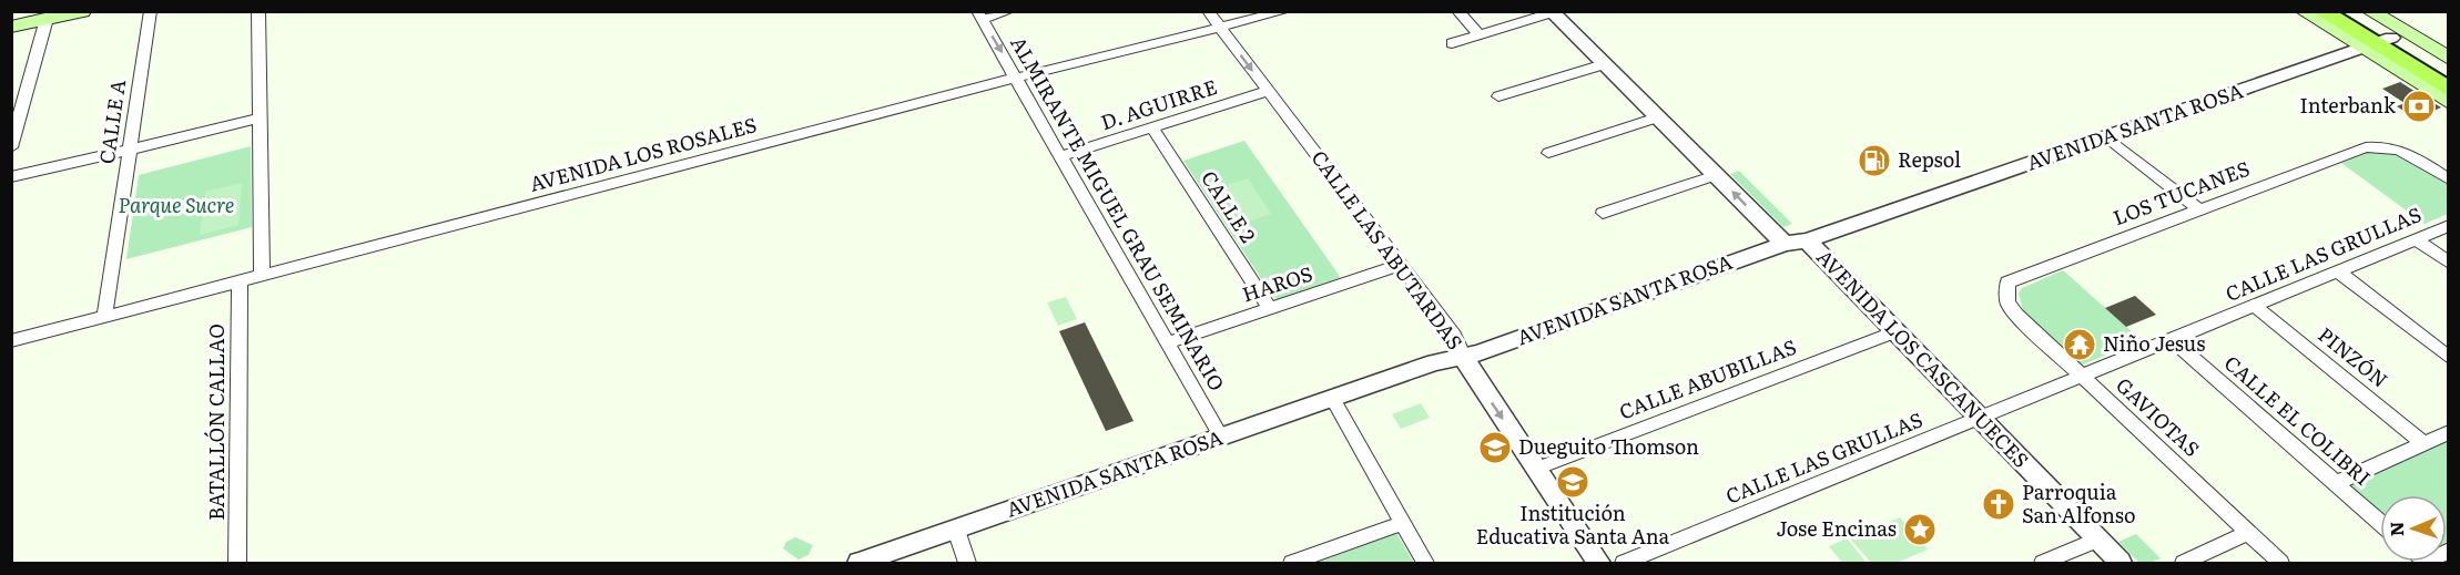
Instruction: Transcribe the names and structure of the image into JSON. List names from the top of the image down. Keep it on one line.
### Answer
{"streets":{"street":["D. AGUIRRE","CALLE A","AVENIDA SANTA ROSA","AVENIDA LOS ROSALES","LOS TUCANES","CALLE 2","ALMIRANTE MIGUEL GRAU SEMINARIO","CALLE LAS ABUTARDAS","CALLE LAS GRULLAS","HAROS","PINZÓN","AVENIDA LOS CASCANUECES","CALLE ABUBILLAS","GAVIOTAS","CALLE EL COLIBRI","BATALLÓN CALLAO"]},"crossings":[["D. AGUIRRE","CALLE 2"],["D. AGUIRRE","ALMIRANTE MIGUEL GRAU SEMINARIO"],["D. AGUIRRE","CALLE LAS ABUTARDAS"],["CALLE A","AVENIDA LOS ROSALES"],["AVENIDA SANTA ROSA","ALMIRANTE MIGUEL GRAU SEMINARIO"],["AVENIDA SANTA ROSA","CALLE LAS ABUTARDAS"],["AVENIDA SANTA ROSA","AVENIDA LOS CASCANUECES"],["AVENIDA LOS ROSALES","ALMIRANTE MIGUEL GRAU SEMINARIO"],["AVENIDA LOS ROSALES","CALLE LAS ABUTARDAS"],["AVENIDA LOS ROSALES","BATALLÓN CALLAO"],["LOS TUCANES","GAVIOTAS"],["CALLE 2","HAROS"],["ALMIRANTE MIGUEL GRAU SEMINARIO","HAROS"],["CALLE LAS ABUTARDAS","HAROS"],["CALLE LAS ABUTARDAS","CALLE ABUBILLAS"],["CALLE LAS GRULLAS","PINZÓN"],["CALLE LAS GRULLAS","AVENIDA LOS CASCANUECES"],["CALLE LAS GRULLAS","GAVIOTAS"],["CALLE LAS GRULLAS","CALLE EL COLIBRI"],["AVENIDA LOS CASCANUECES","CALLE ABUBILLAS"]],"parks":["Parque Sucre"],"places":{"bank":["Interbank"],"fuel station":["Repsol"],"temple":["Niño Jesus"],"school or university":["Dueguito Thomson","Institución Educativa Santa Ana"],"church":["Parroquia San Alfonso"],"place":["Jose Encinas"]},"north":"left"}
